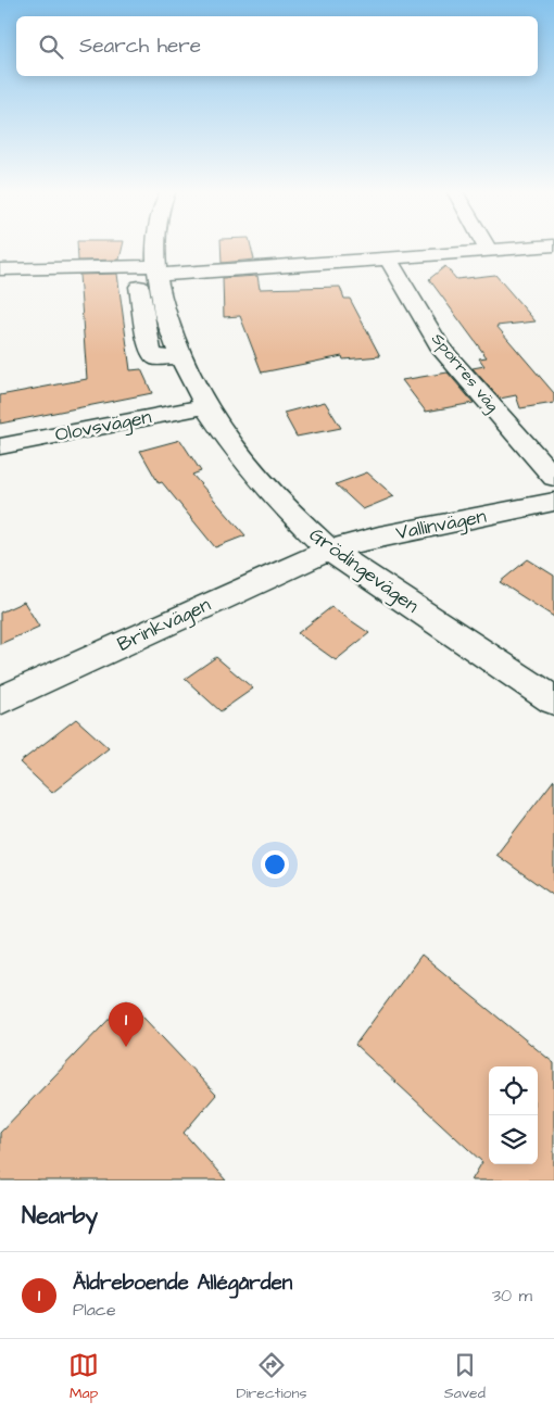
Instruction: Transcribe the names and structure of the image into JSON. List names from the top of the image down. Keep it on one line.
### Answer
{"streets":{"street":["Sporres väg","Olovsvägen","Vallinvägen","Grödingevägen","Brinkvägen"]},"crossings":[["Olovsvägen","Grödingevägen"],["Vallinvägen","Grödingevägen"],["Vallinvägen","Brinkvägen"],["Grödingevägen","Brinkvägen"]],"page":{"search":"Search here","pins":"1","heading":"Nearby","list":[{"mark":"1","name":"Äldreboende Allégården","note":"Place","value":"30 m"}],"nav":["Map","Directions","Saved"]}}
